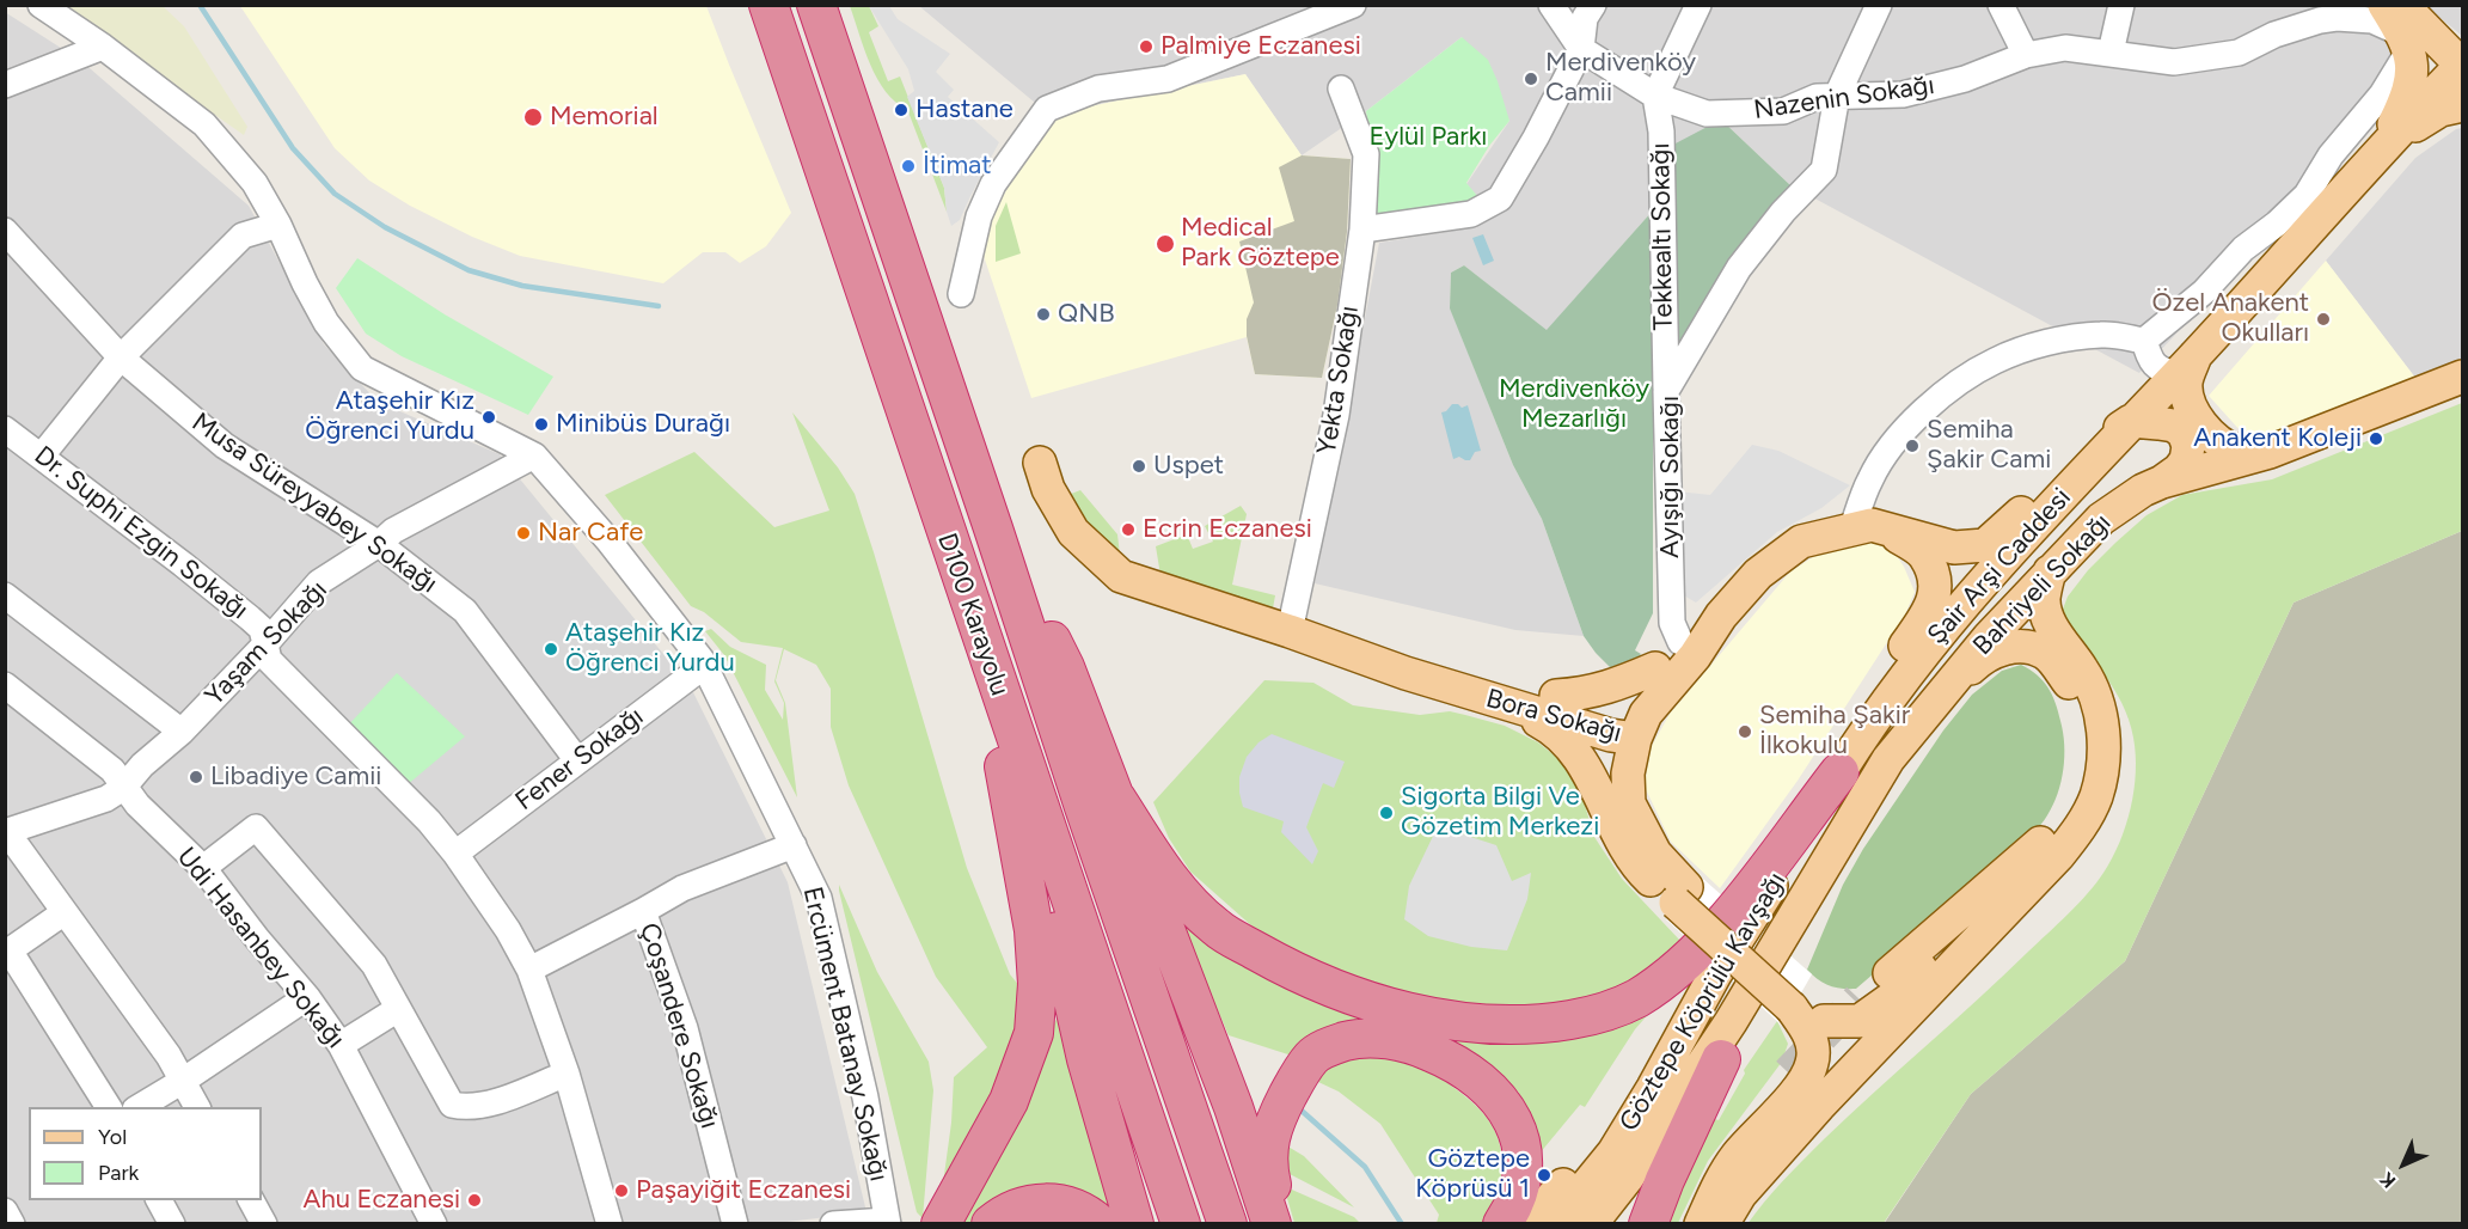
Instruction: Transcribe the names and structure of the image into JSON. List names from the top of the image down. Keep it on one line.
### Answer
{"streets":{"highway":["D100 Karayolu"],"main road":["Şair Arşi Caddesi","Bahriyeli Sokağı","Bora Sokağı","Göztepe Köprülü Kavşağı"],"street":["Nazenin Sokağı","Tekkealtı Sokağı","Yekta Sokağı","Ayışığı Sokağı","Musa Süreyyabey Sokağı","Dr. Suphi Ezgin Sokağı","Yaşam Sokağı","Fener Sokağı","Udi Hasanbey Sokağı","Çoşandere Sokağı","Ercüment Batanay Sokağı"]},"crossings":[["Nazenin Sokağı","Tekkealtı Sokağı"],["Nazenin Sokağı","Ayışığı Sokağı"],["Tekkealtı Sokağı","Ayışığı Sokağı"],["Yekta Sokağı","Bora Sokağı"],["Musa Süreyyabey Sokağı","Yaşam Sokağı"],["Musa Süreyyabey Sokağı","Fener Sokağı"],["Dr. Suphi Ezgin Sokağı","Yaşam Sokağı"],["Dr. Suphi Ezgin Sokağı","Fener Sokağı"],["Dr. Suphi Ezgin Sokağı","Çoşandere Sokağı"],["Şair Arşi Caddesi","Göztepe Köprülü Kavşağı"],["Bahriyeli Sokağı","Göztepe Köprülü Kavşağı"],["Yaşam Sokağı","Udi Hasanbey Sokağı"],["Yaşam Sokağı","Ercüment Batanay Sokağı"],["Fener Sokağı","Ercüment Batanay Sokağı"]],"parks":["Eylül Parkı","Merdivenköy Mezarlığı"],"places":["Palmiye Eczanesi","Merdivenköy Camii","Hastane","Memorial","İtimat","Medical Park Göztepe","QNB","Özel Anakent Okulları","Ataşehi̇r Kız Öğrenci̇ Yurdu","Minibüs Durağı","Anakent Koleji","Semiha Şakir Cami","Uspet","Ecrin Eczanesi","Nar Cafe","Ataşehir Kız Öğrenci Yurdu","Semiha Şakir İlkokulu","Libadiye Camii","Sigorta Bilgi Ve Gözetim Merkezi","Göztepe Köprüsü 1","Paşayiğit Eczanesi","Ahu Eczanesi"],"legend":["Yol","Park"],"north":"bottom left"}
